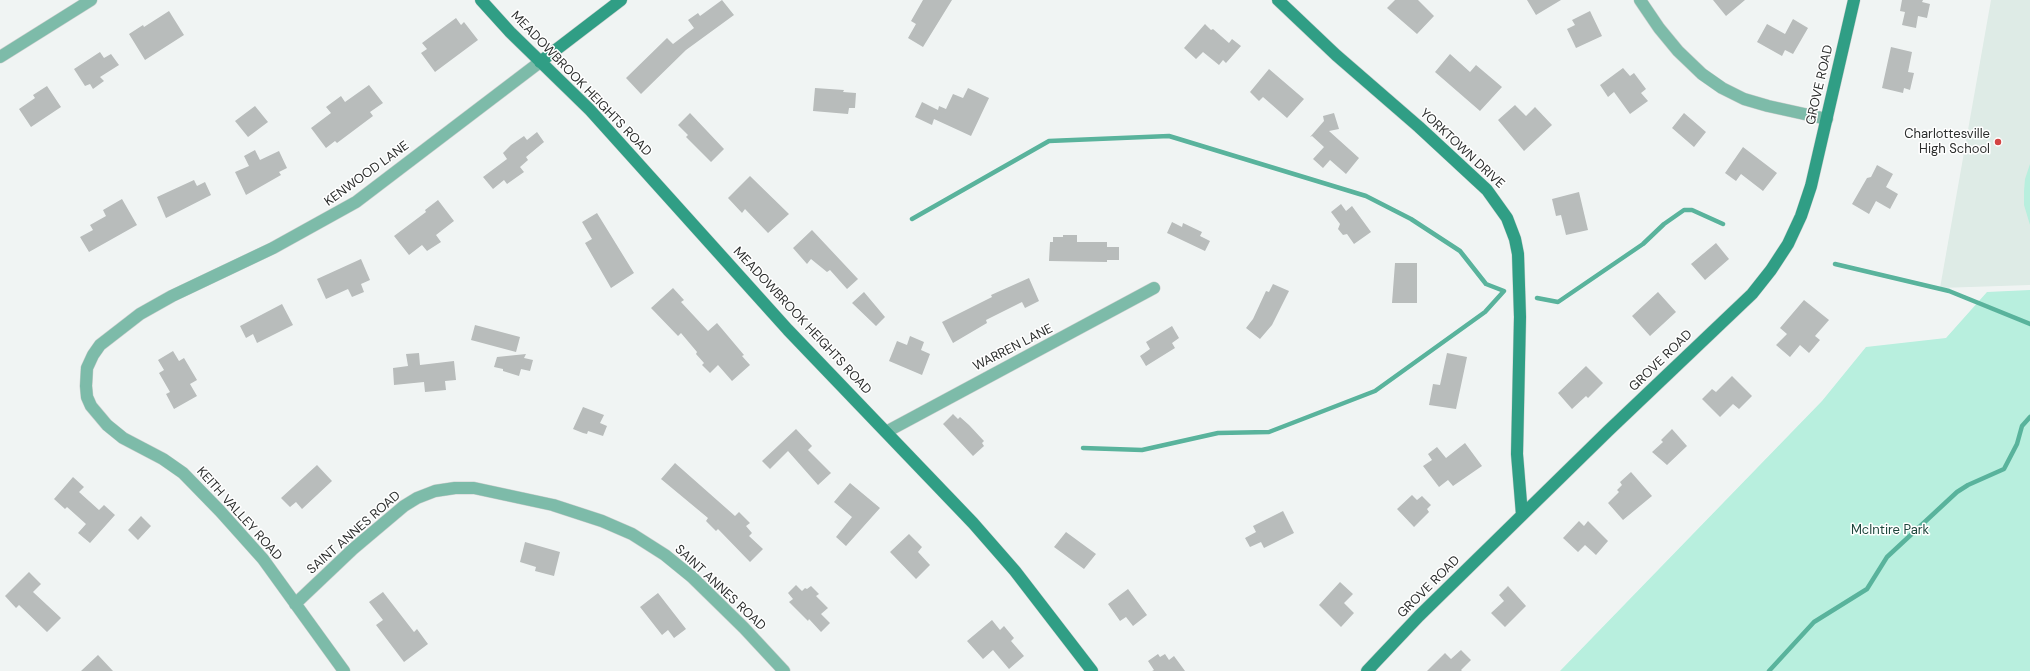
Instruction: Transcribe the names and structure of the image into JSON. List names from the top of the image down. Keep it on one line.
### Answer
{"streets":{"street":["MEADOWBROOK HEIGHTS ROAD","GROVE ROAD","YORKTOWN DRIVE","KENWOOD LANE","WARREN LANE","KEITH VALLEY ROAD","SAINT ANNES ROAD"]},"crossings":[["MEADOWBROOK HEIGHTS ROAD","KENWOOD LANE"],["MEADOWBROOK HEIGHTS ROAD","WARREN LANE"],["GROVE ROAD","YORKTOWN DRIVE"],["KENWOOD LANE","KEITH VALLEY ROAD"],["KEITH VALLEY ROAD","SAINT ANNES ROAD"]],"parks":["McIntire Park"],"places":["Charlottesville High School"]}
